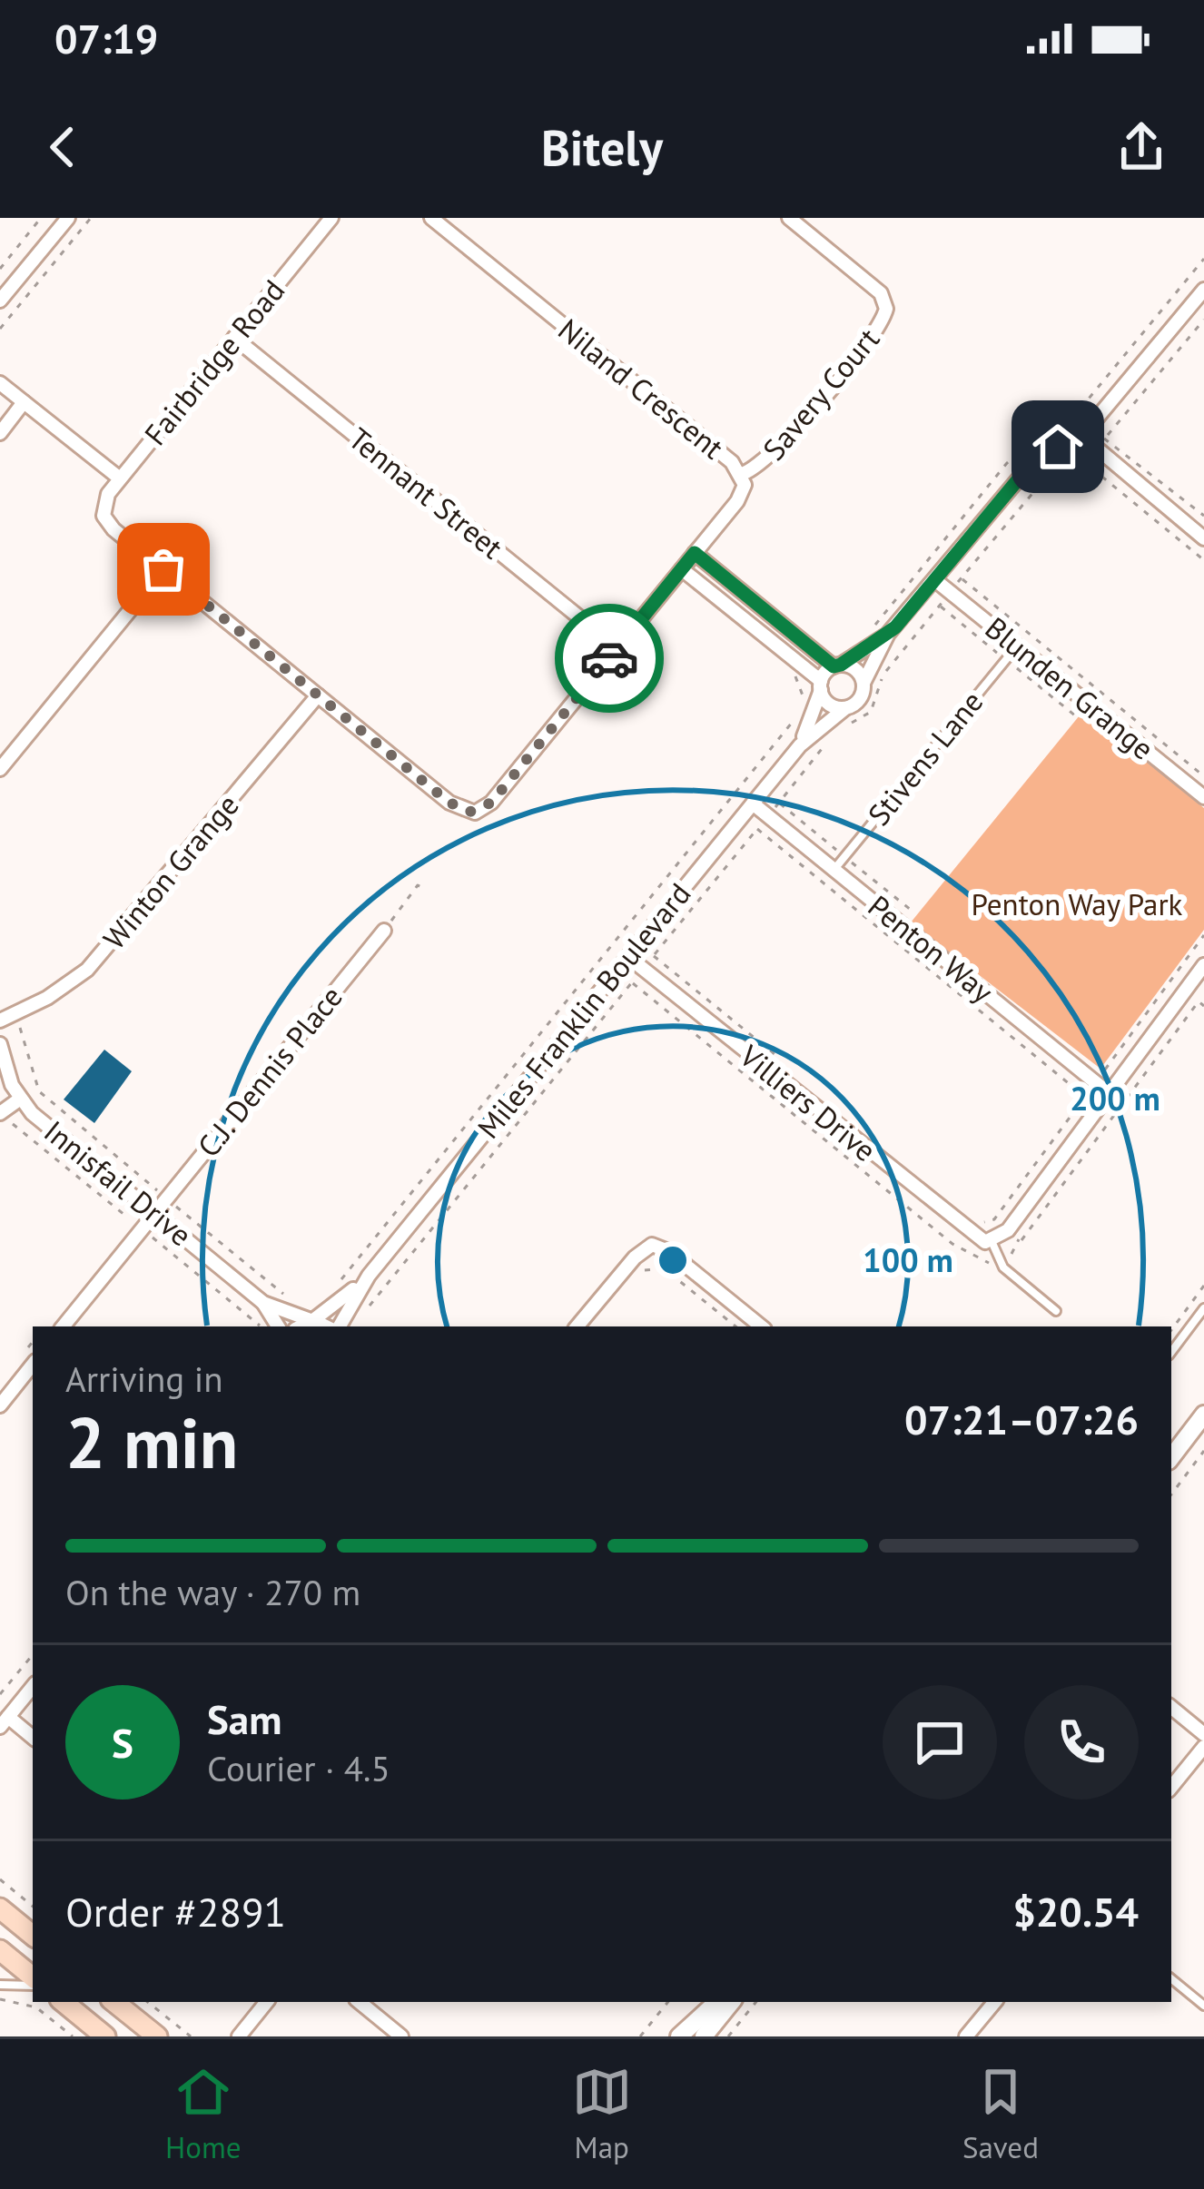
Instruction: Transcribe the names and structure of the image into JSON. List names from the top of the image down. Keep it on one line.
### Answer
{"streets":{"street":["Fairbridge Road","Niland Crescent","Savery Court","Tennant Street","Blunden Grange","Winton Grange","Penton Way","Miles Franklin Boulevard","C.J. Dennis Place","Villiers Drive","Innisfail Drive"],"lane":["Stivens Lane"]},"crossings":[["Fairbridge Road","Niland Crescent"],["Fairbridge Road","Tennant Street"],["Niland Crescent","Savery Court"],["Niland Crescent","Tennant Street"],["Niland Crescent","Winton Grange"],["Blunden Grange","Stivens Lane"],["Stivens Lane","Penton Way"],["Penton Way","Miles Franklin Boulevard"],["Miles Franklin Boulevard","Villiers Drive"],["Miles Franklin Boulevard","Innisfail Drive"],["C.J. Dennis Place","Innisfail Drive"]],"parks":["Penton Way Park"],"page":{"status":"07:19","header":"Bitely","heading":["2 min","Arriving in","07:21–07:26"],"panel":["Sam","Courier · 4.5","Order #2891","$20.54"],"bar":"On the way · 270 m","round":"S","tabs":["Home","Map","Saved"]},"rings":["200 m","100 m"]}
